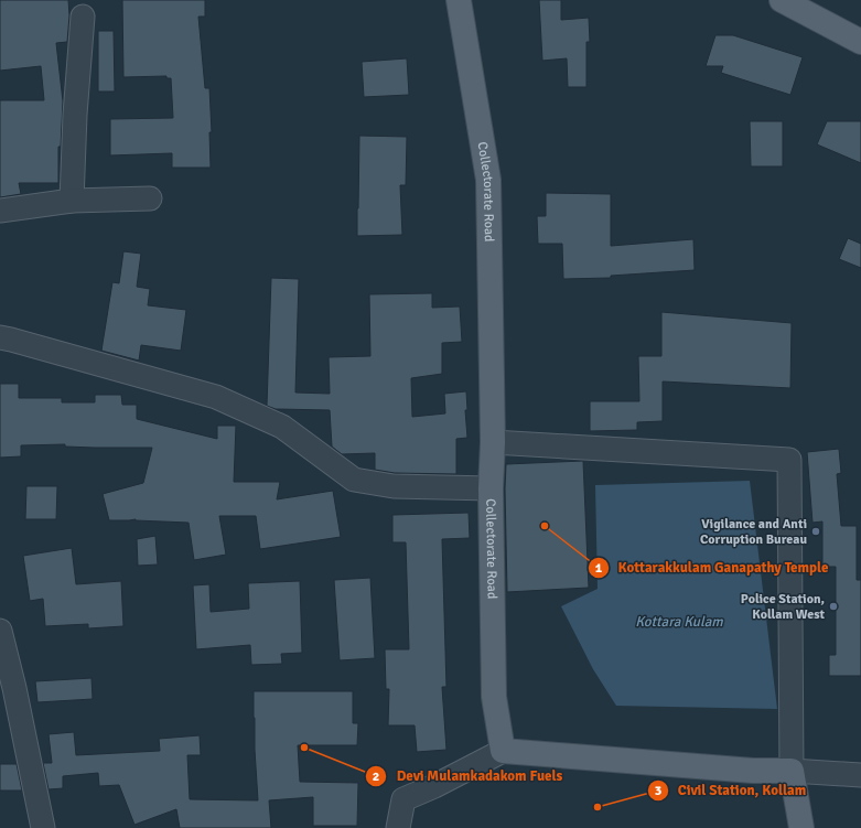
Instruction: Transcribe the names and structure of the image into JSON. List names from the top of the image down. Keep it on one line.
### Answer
{"streets":{"main road":["Collectorate Road"]},"water":["Kottara Kulam"],"places":["Kottarakkulam Ganapathy Temple","Vigilance and Anti Corruption Bureau","Police Station, Kollam West","Devi Mulamkadakom Fuels","Civil Station, Kollam"]}
